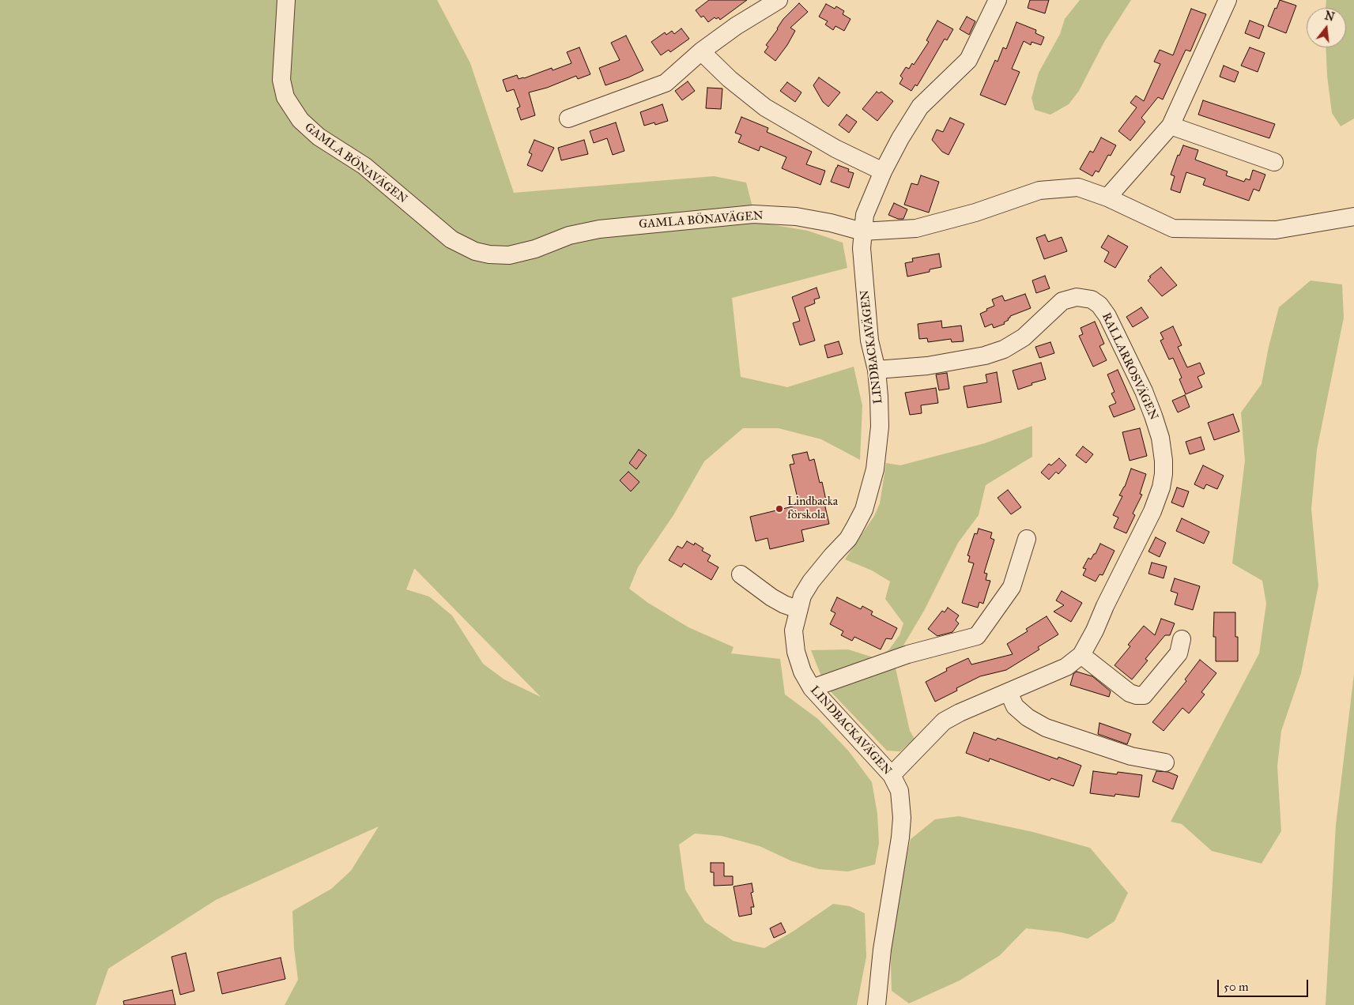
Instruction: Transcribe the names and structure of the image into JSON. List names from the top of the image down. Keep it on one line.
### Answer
{"streets":{"street":["GAMLA BÖNAVÄGEN","LINDBACKAVÄGEN","RALLARROSVÄGEN"]},"crossings":[["GAMLA BÖNAVÄGEN","LINDBACKAVÄGEN"],["LINDBACKAVÄGEN","RALLARROSVÄGEN"]],"places":["Lindbacka förskola"],"scale_bar":"50 m","north":"top"}
